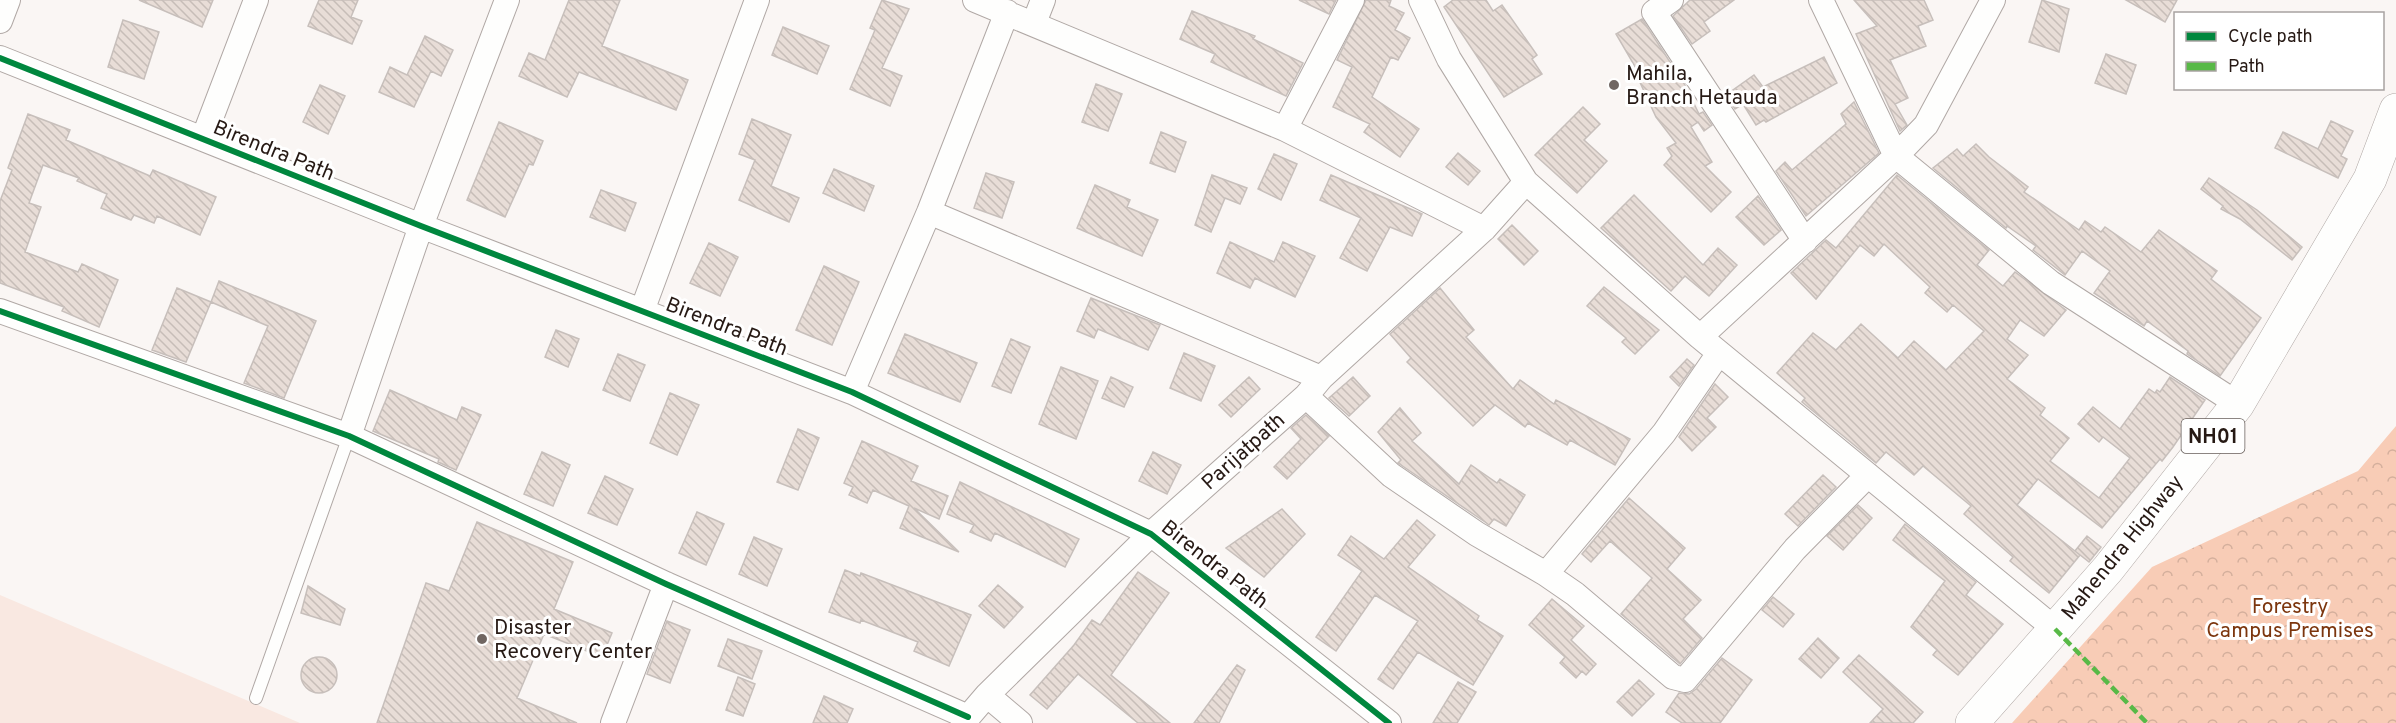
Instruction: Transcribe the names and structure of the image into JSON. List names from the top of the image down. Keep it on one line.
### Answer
{"streets":{"highway":["NH01","Mahendra Highway"],"street":["Birendra Path","Parijatpath"]},"crossings":[["Birendra Path","Parijatpath"]],"parks":["Forestry Campus Premises"],"places":["Mahila, Branch Hetauda","Disaster Recovery Center"],"legend":["Cycle path","Path"]}
